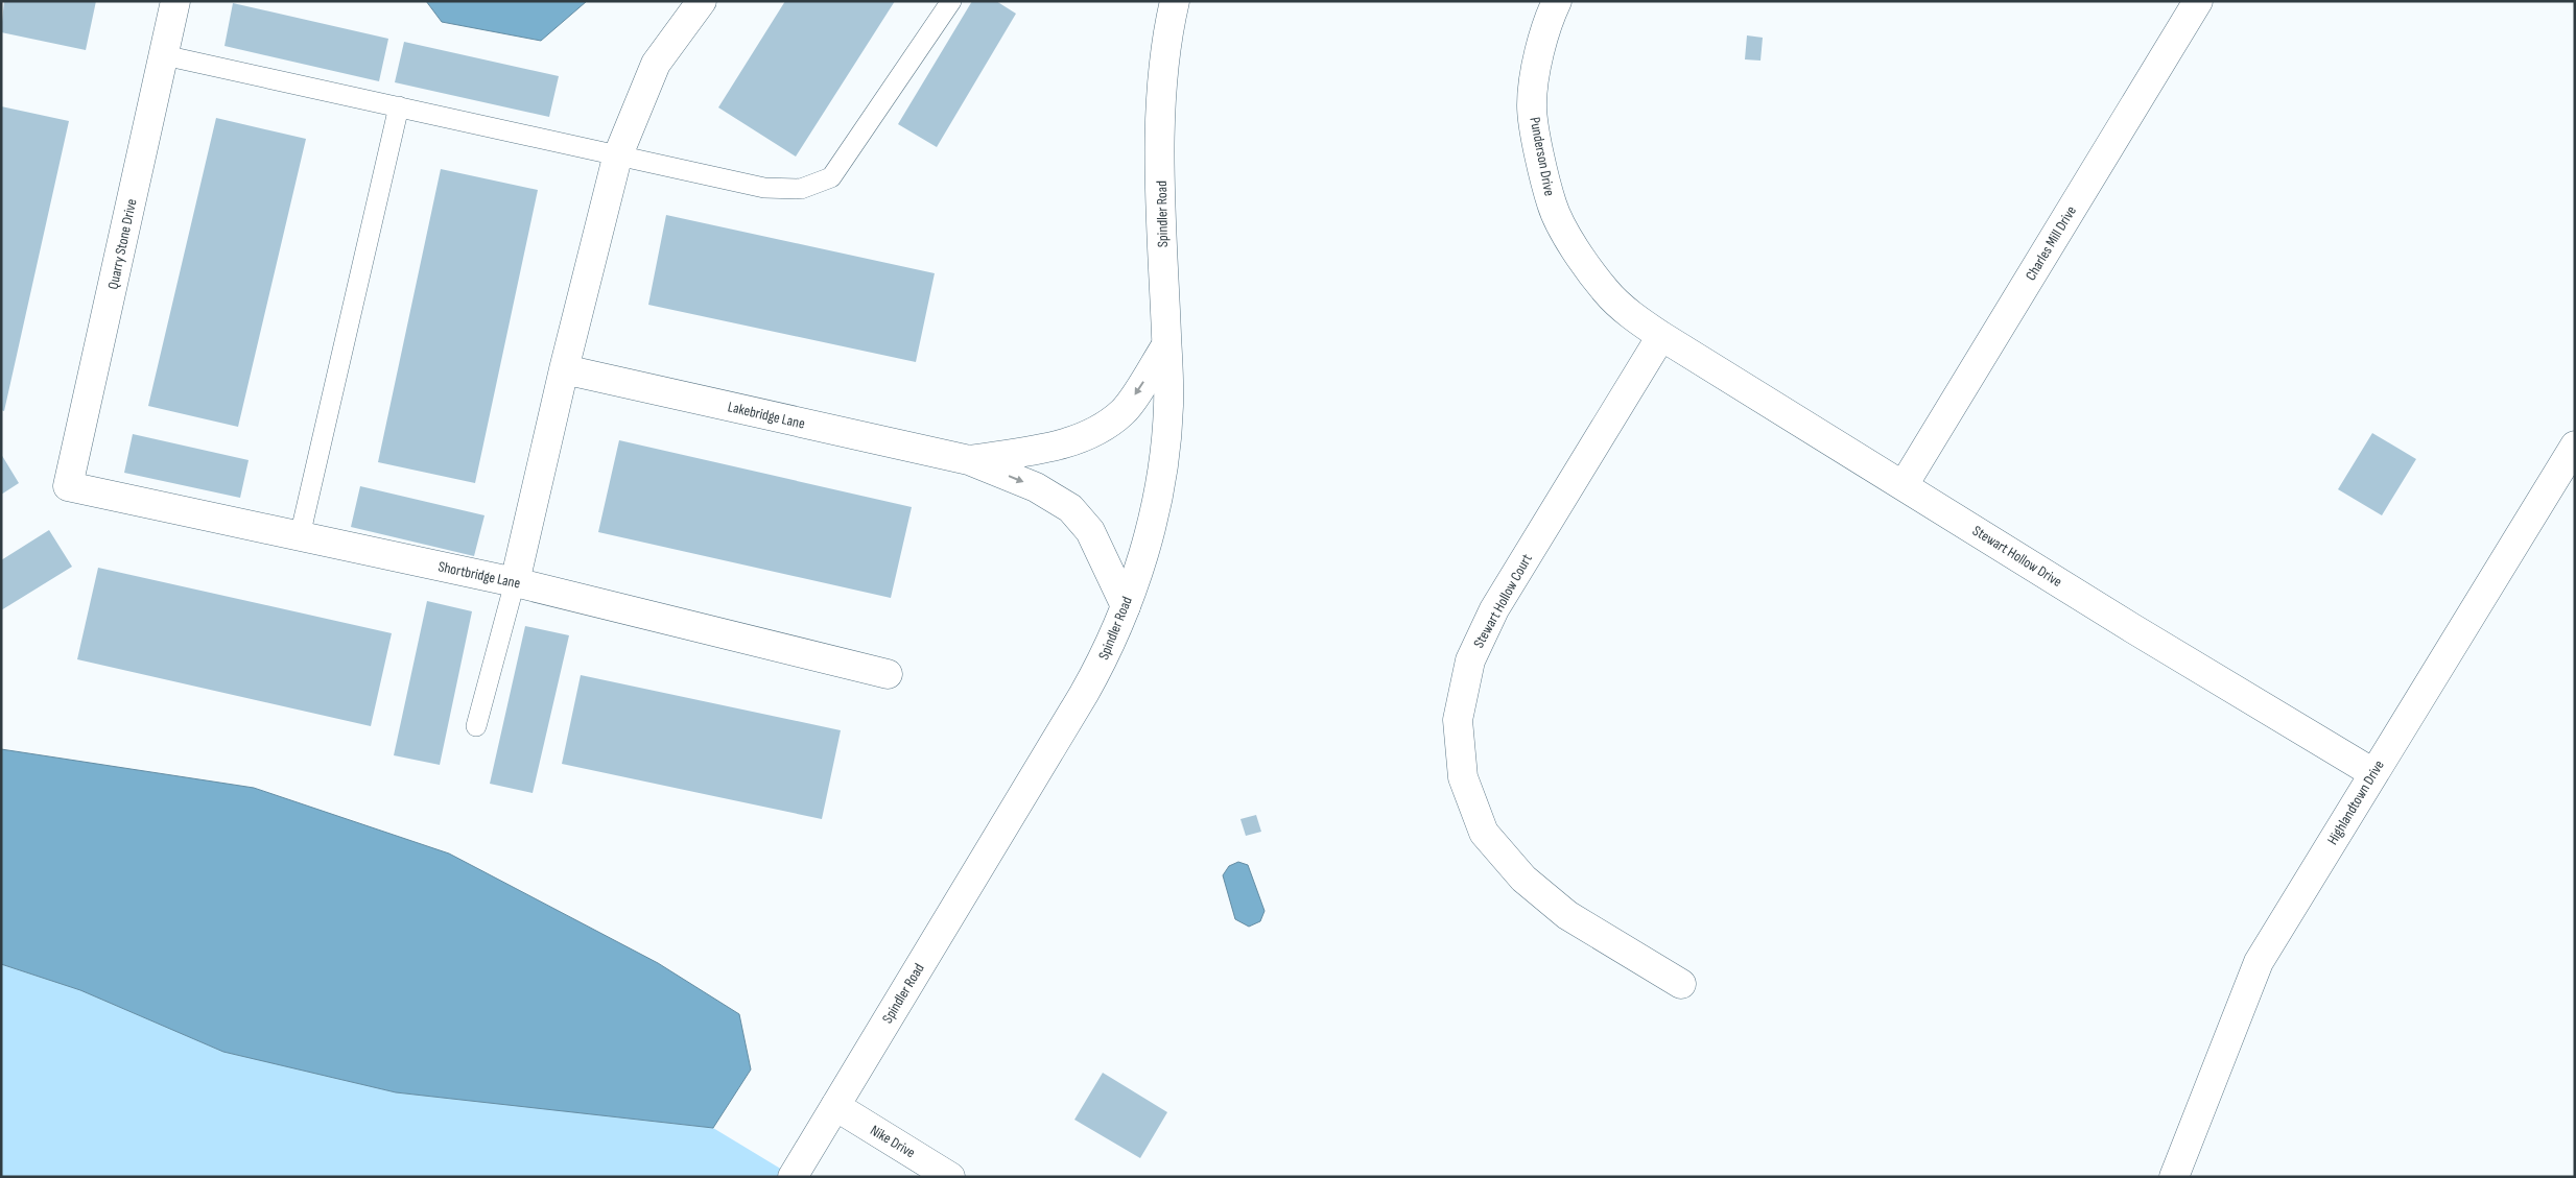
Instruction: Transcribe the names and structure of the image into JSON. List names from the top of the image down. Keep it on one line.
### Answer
{"streets":{"street":["Punderson Drive","Spindler Road","Charles Mill Drive","Quarry Stone Drive","Lakebridge Lane","Stewart Hollow Drive","Shortbridge Lane","Stewart Hollow Court","Highlandtown Drive","Nike Drive"]},"crossings":[["Punderson Drive","Stewart Hollow Drive"],["Punderson Drive","Stewart Hollow Court"],["Spindler Road","Lakebridge Lane"],["Spindler Road","Nike Drive"],["Charles Mill Drive","Stewart Hollow Drive"],["Quarry Stone Drive","Shortbridge Lane"],["Stewart Hollow Drive","Stewart Hollow Court"],["Stewart Hollow Drive","Highlandtown Drive"]]}
